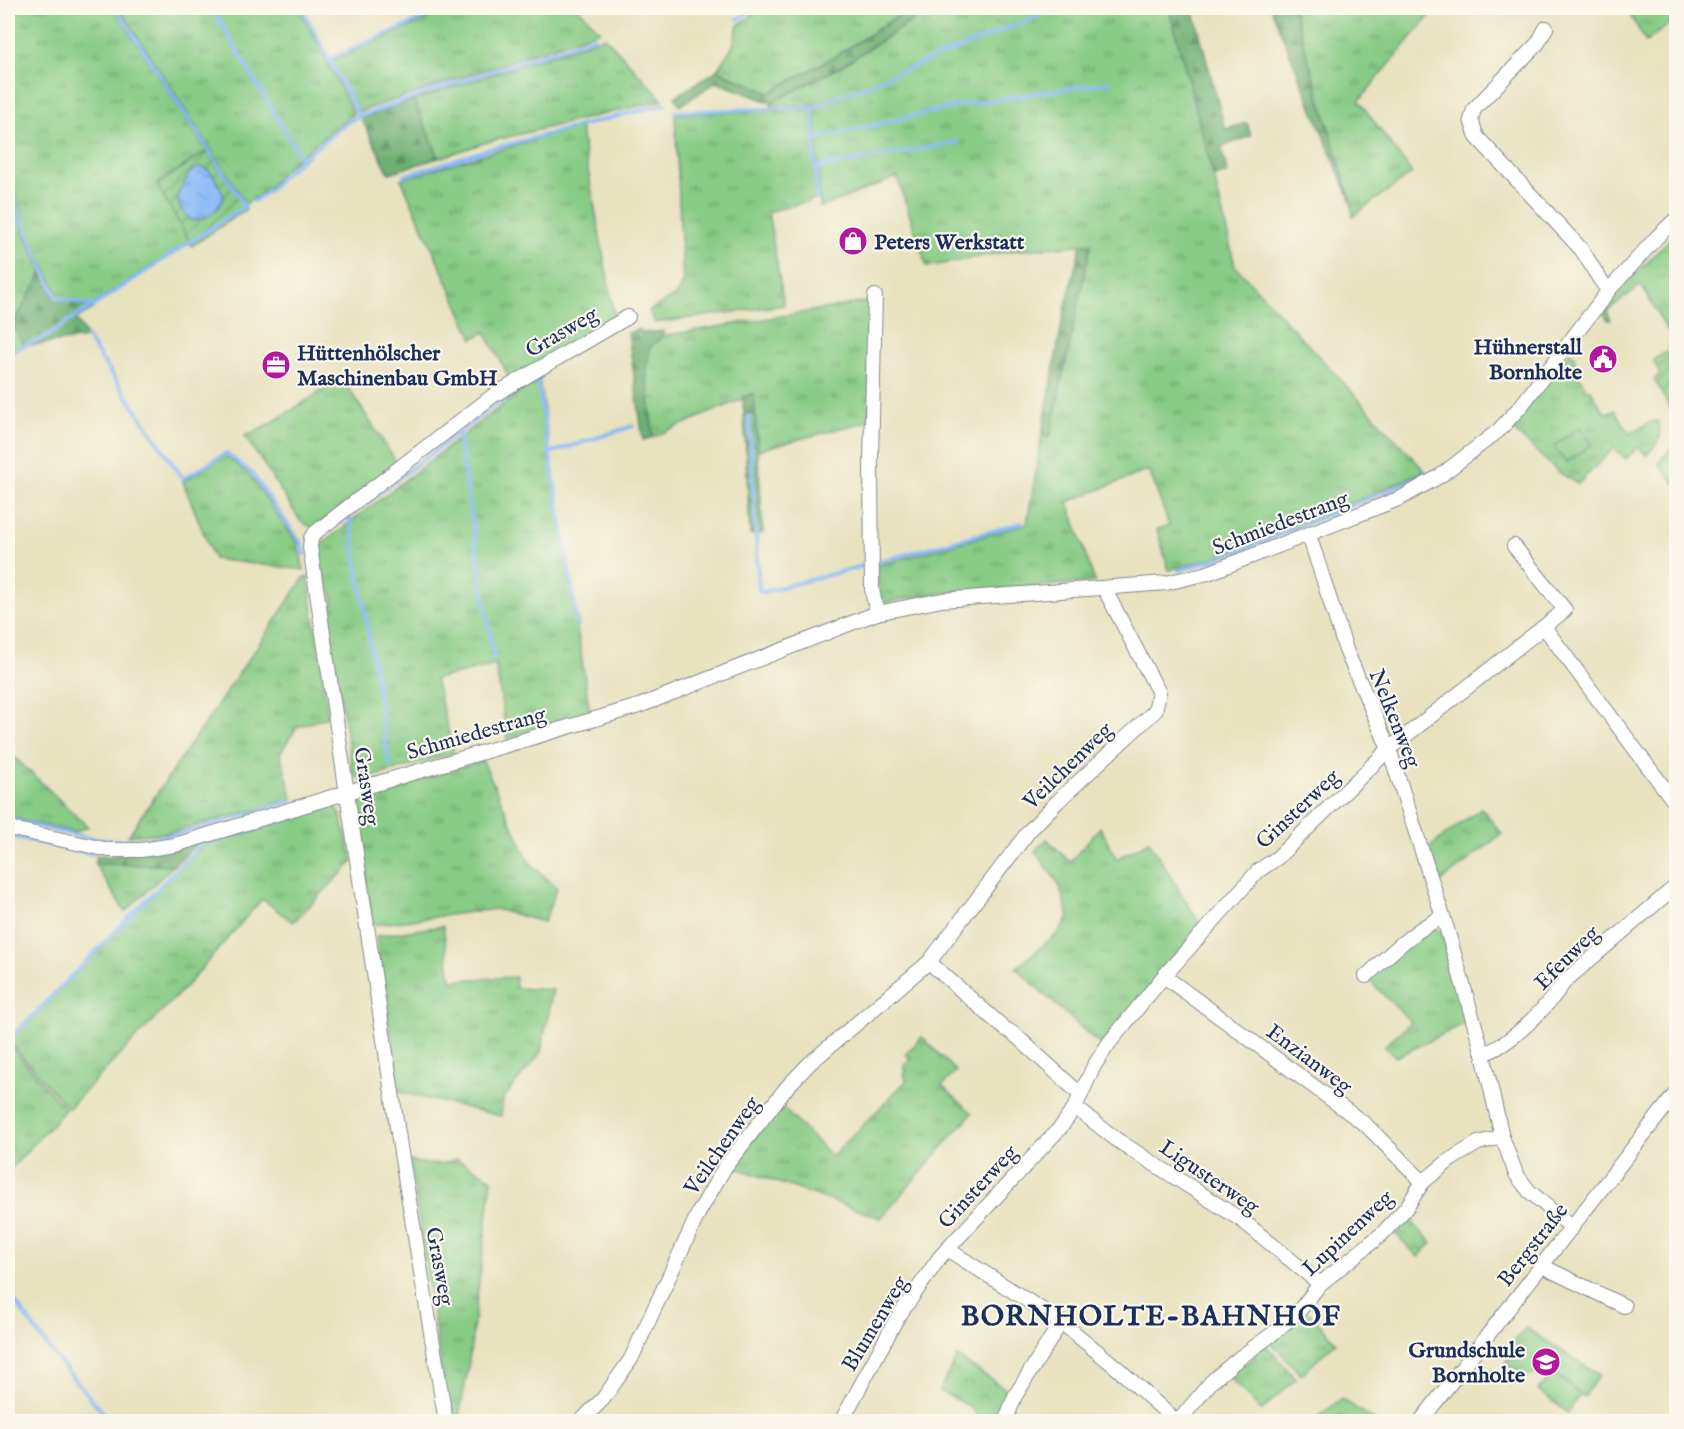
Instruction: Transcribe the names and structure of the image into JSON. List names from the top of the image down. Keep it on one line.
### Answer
{"streets":{"street":["Grasweg","Schmiedestrang","Nelkenweg","Veilchenweg","Ginsterweg","Efeuweg","Enzianweg","Ligusterweg","Lupinenweg","Bergstraße","Blumenweg"]},"crossings":[["Grasweg","Schmiedestrang"],["Schmiedestrang","Nelkenweg"],["Schmiedestrang","Veilchenweg"],["Nelkenweg","Ginsterweg"],["Nelkenweg","Efeuweg"],["Nelkenweg","Lupinenweg"],["Nelkenweg","Bergstraße"],["Ginsterweg","Enzianweg"],["Ginsterweg","Ligusterweg"],["Ginsterweg","Lupinenweg"],["Ginsterweg","Blumenweg"],["Enzianweg","Lupinenweg"],["Ligusterweg","Lupinenweg"]],"districts":["BORNHOLTE-BAHNHOF"],"places":{"shop":["Peters Werkstatt"],"public building":["Hühnerstall Bornholte"],"office":["Hüttenhölscher Maschinenbau GmbH"],"school or university":["Grundschule Bornholte"]}}
